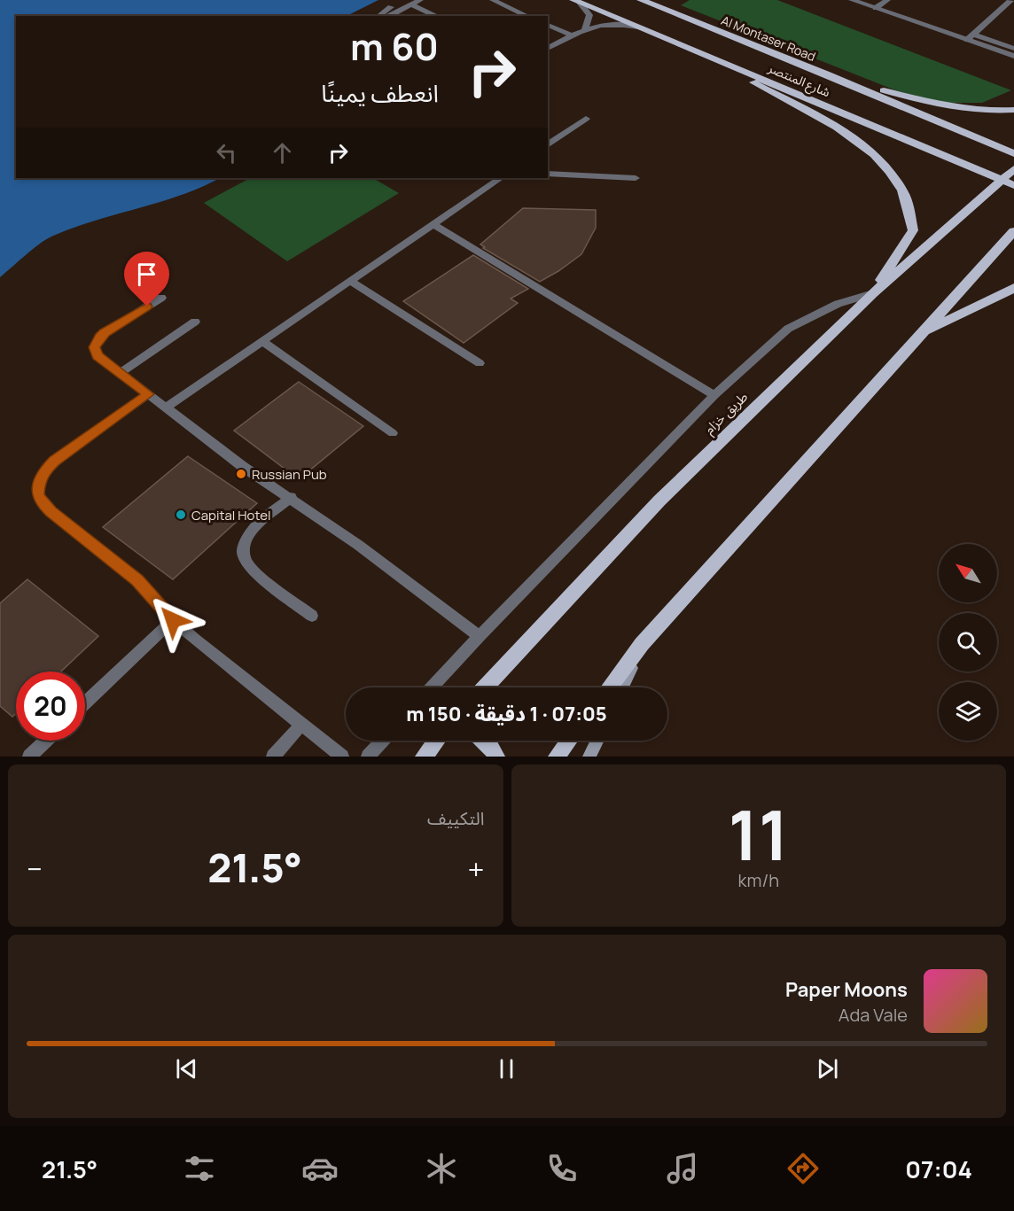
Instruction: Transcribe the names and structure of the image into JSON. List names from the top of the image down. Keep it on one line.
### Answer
{"streets":{"main road":["Al Montaser Road","شارع المنتصر","طريق خزام"]},"crossings":[["Al Montaser Road","شارع المنتصر"],["شارع المنتصر","طريق خزام"]],"places":["Russian Pub","Capital Hotel"],"north":"top left","page":{"turn":["60 m","انعطف يمينًا"],"limit":"20","trip":"07:05 · 1 دقيقة · 150 m","tile":[["11","km/h"],"التكييف"],"heat":["−","21.5°","+"],"song":["Paper Moons","Ada Vale"],"tabs":["07:04","21.5°"]}}
